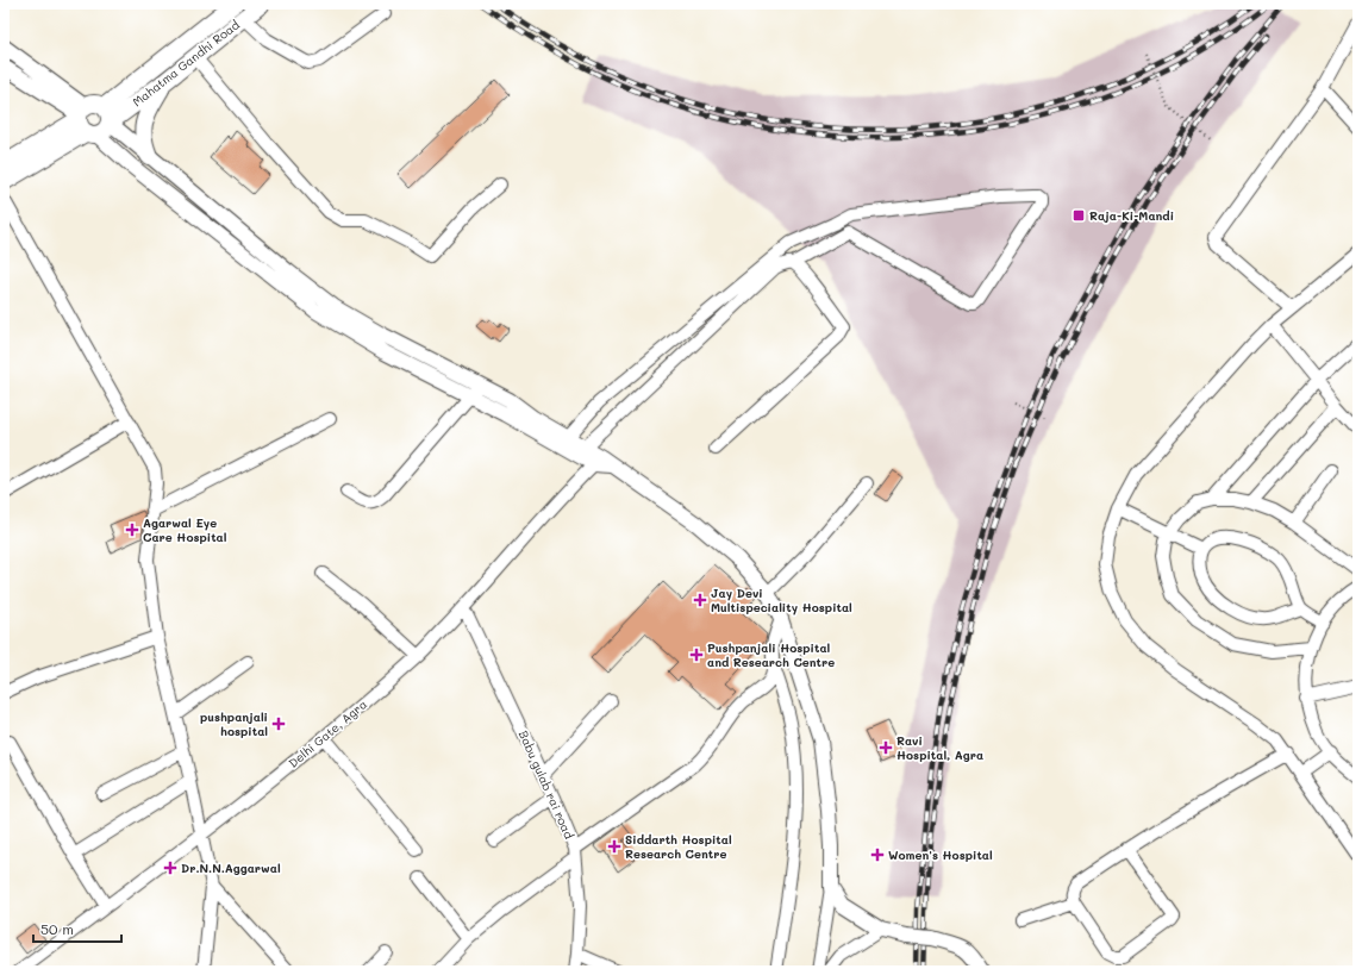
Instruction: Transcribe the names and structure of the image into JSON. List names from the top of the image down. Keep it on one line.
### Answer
{"streets":{"highway":["Mahatma Gandhi Road"],"street":["Delhi Gate, Agra","Babu gulab rai road"]},"crossings":[["Delhi Gate, Agra","Babu gulab rai road"]],"places":{"transit":["Raja-Ki-Mandi"],"health":["Agarwal Eye Care Hospital","Jay Devi Multispeciality Hospital","Pushpanjali Hospital and Research Centre","pushpanjali hospital","Ravi Hospital, Agra","Siddarth Hospital Research Centre","Women's Hospital","Dr.N.N.Aggarwal"]},"scale_bar":"50 m"}
